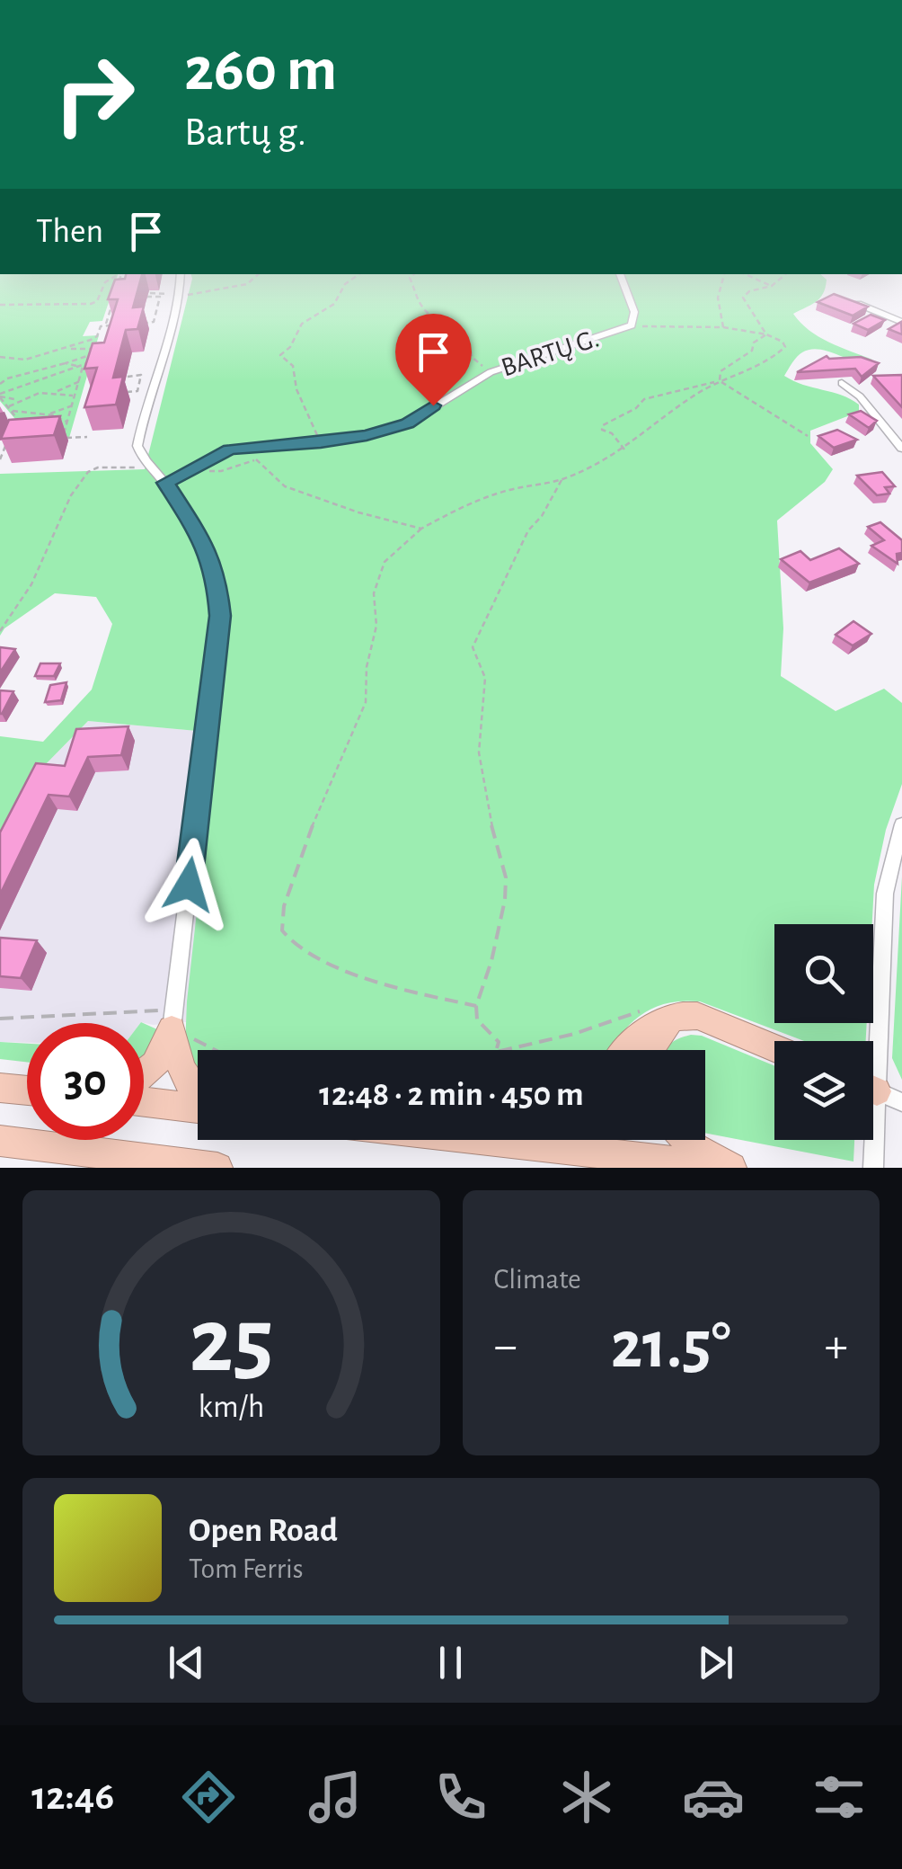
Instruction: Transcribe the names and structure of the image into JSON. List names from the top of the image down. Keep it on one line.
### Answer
{"streets":{"street":["BARTŲ G."]},"page":{"turn":["260 m","Bartų g."],"then":"Then","limit":"30","trip":"12:48 · 2 min · 450 m","tile":"Climate","heat":["−","21.5°","+"],"song":["Open Road","Tom Ferris"],"tabs":"12:46","gauge":["25","km/h"]}}
